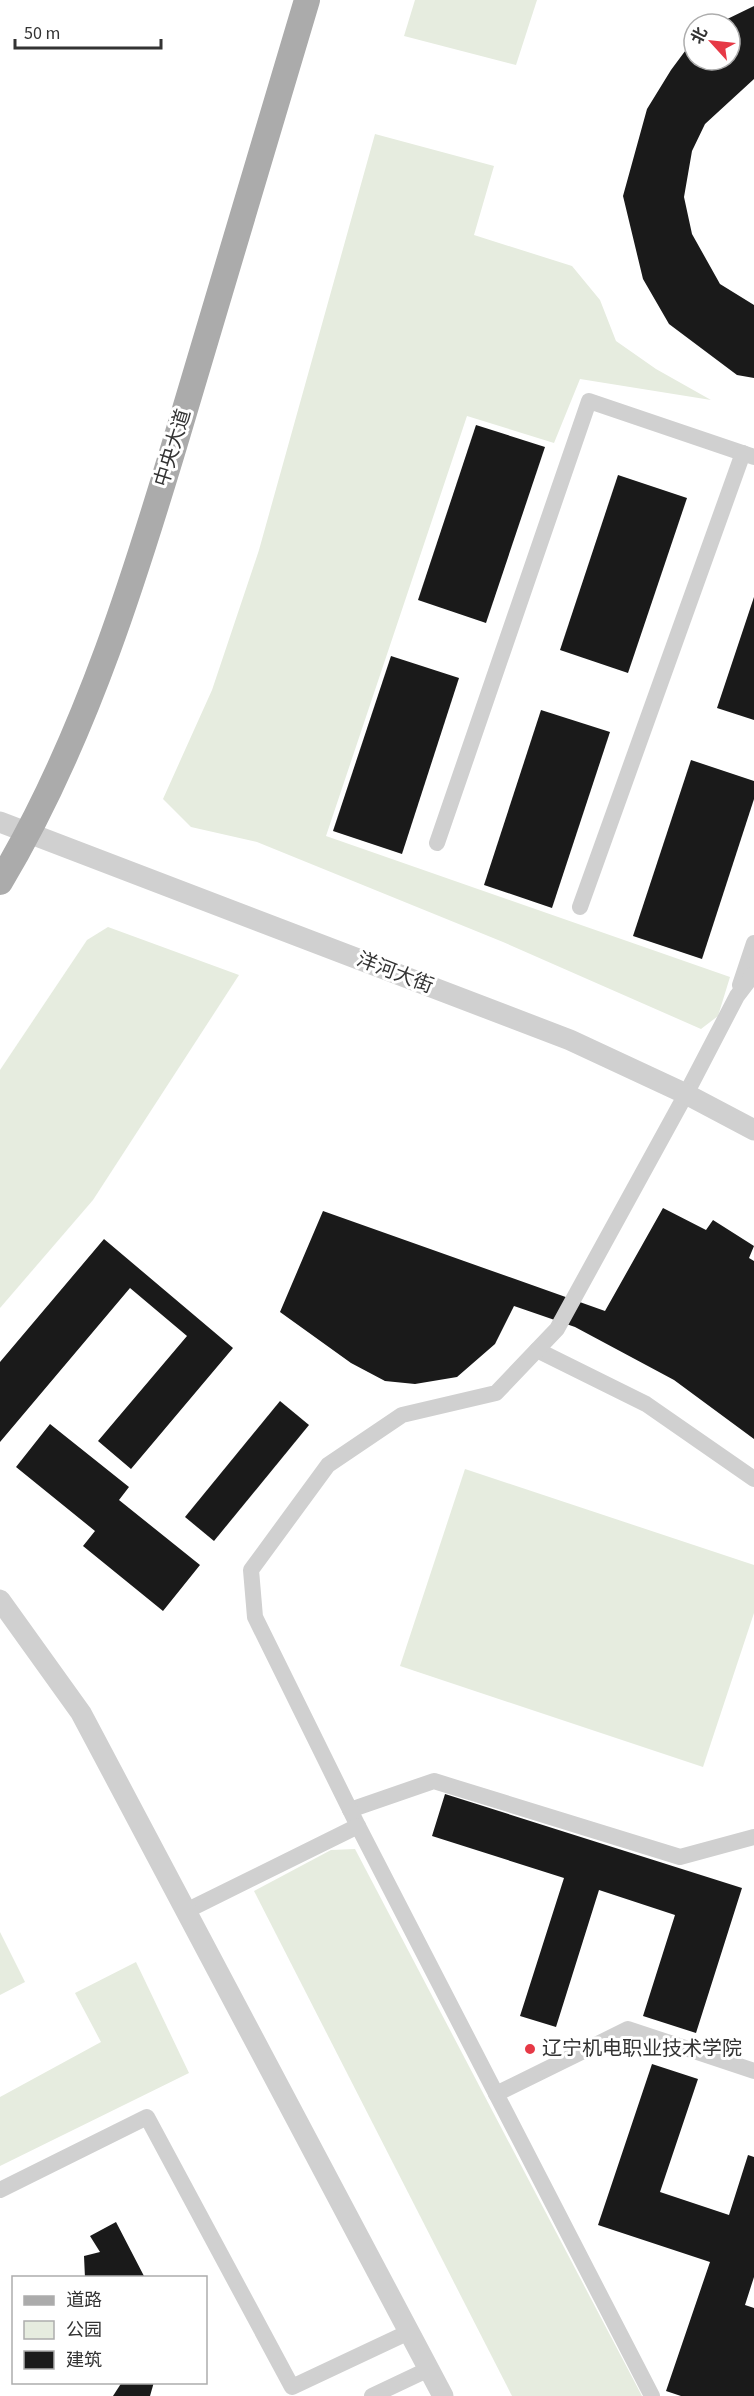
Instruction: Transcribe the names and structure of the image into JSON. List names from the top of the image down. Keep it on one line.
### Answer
{"streets":{"main road":["中央大道"],"street":["洋河大街"]},"crossings":[["中央大道","洋河大街"]],"places":["辽宁机电职业技术学院"],"legend":["道路","公园","建筑"],"scale_bar":"50 m","north":"top left"}
